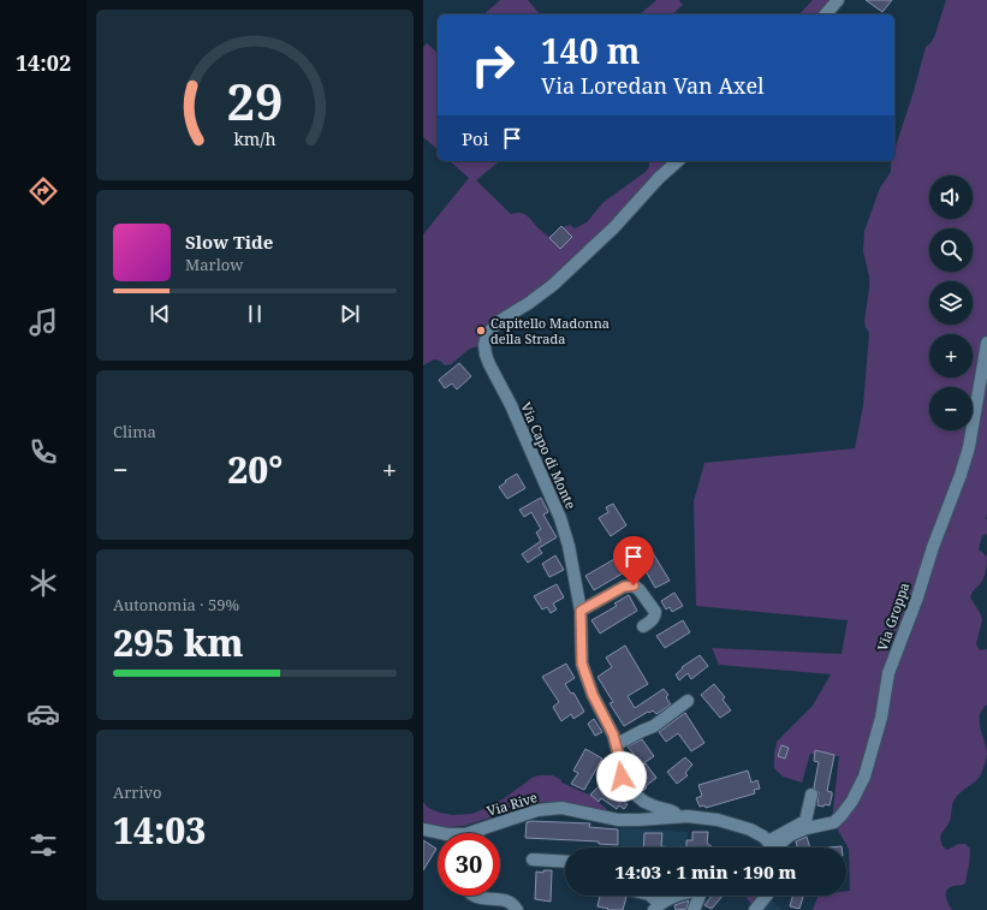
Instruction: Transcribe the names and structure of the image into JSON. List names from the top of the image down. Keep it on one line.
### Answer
{"streets":{"street":["Via Capo di Monte","Via Groppa","Via Rive"]},"crossings":[["Via Capo di Monte","Via Rive"]],"places":["Capitello Madonna della Strada"],"page":{"tabs":"14:02","turn":["140 m","Via Loredan Van Axel"],"then":"Poi","map_buttons":["+","−"],"song":["Slow Tide","Marlow"],"tile":["Clima",["Autonomia · 59%","295 km"],["Arrivo","14:03"]],"heat":["−","20°","+"],"limit":"30","trip":"14:03 · 1 min · 190 m","gauge":["29","km/h"]}}
